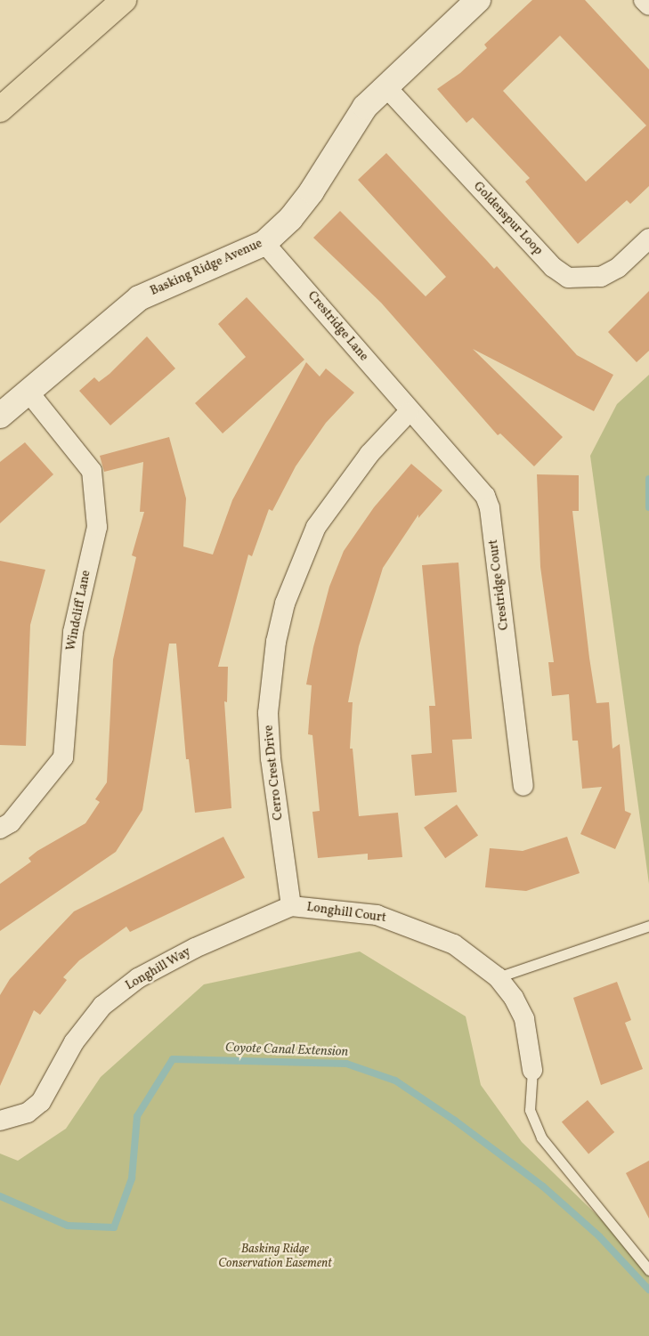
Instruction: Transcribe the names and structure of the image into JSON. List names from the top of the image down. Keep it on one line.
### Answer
{"streets":{"street":["Goldenspur Loop","Basking Ridge Avenue","Crestridge Lane","Crestridge Court","Windcliff Lane","Cerro Crest Drive","Longhill Court","Longhill Way"]},"crossings":[["Goldenspur Loop","Basking Ridge Avenue"],["Basking Ridge Avenue","Crestridge Lane"],["Basking Ridge Avenue","Windcliff Lane"],["Crestridge Lane","Crestridge Court"],["Crestridge Lane","Cerro Crest Drive"],["Crestridge Court","Cerro Crest Drive"],["Cerro Crest Drive","Longhill Court"],["Cerro Crest Drive","Longhill Way"],["Longhill Court","Longhill Way"]],"water":["Coyote Canal Extension"],"parks":["Basking Ridge Conservation Easement"]}
